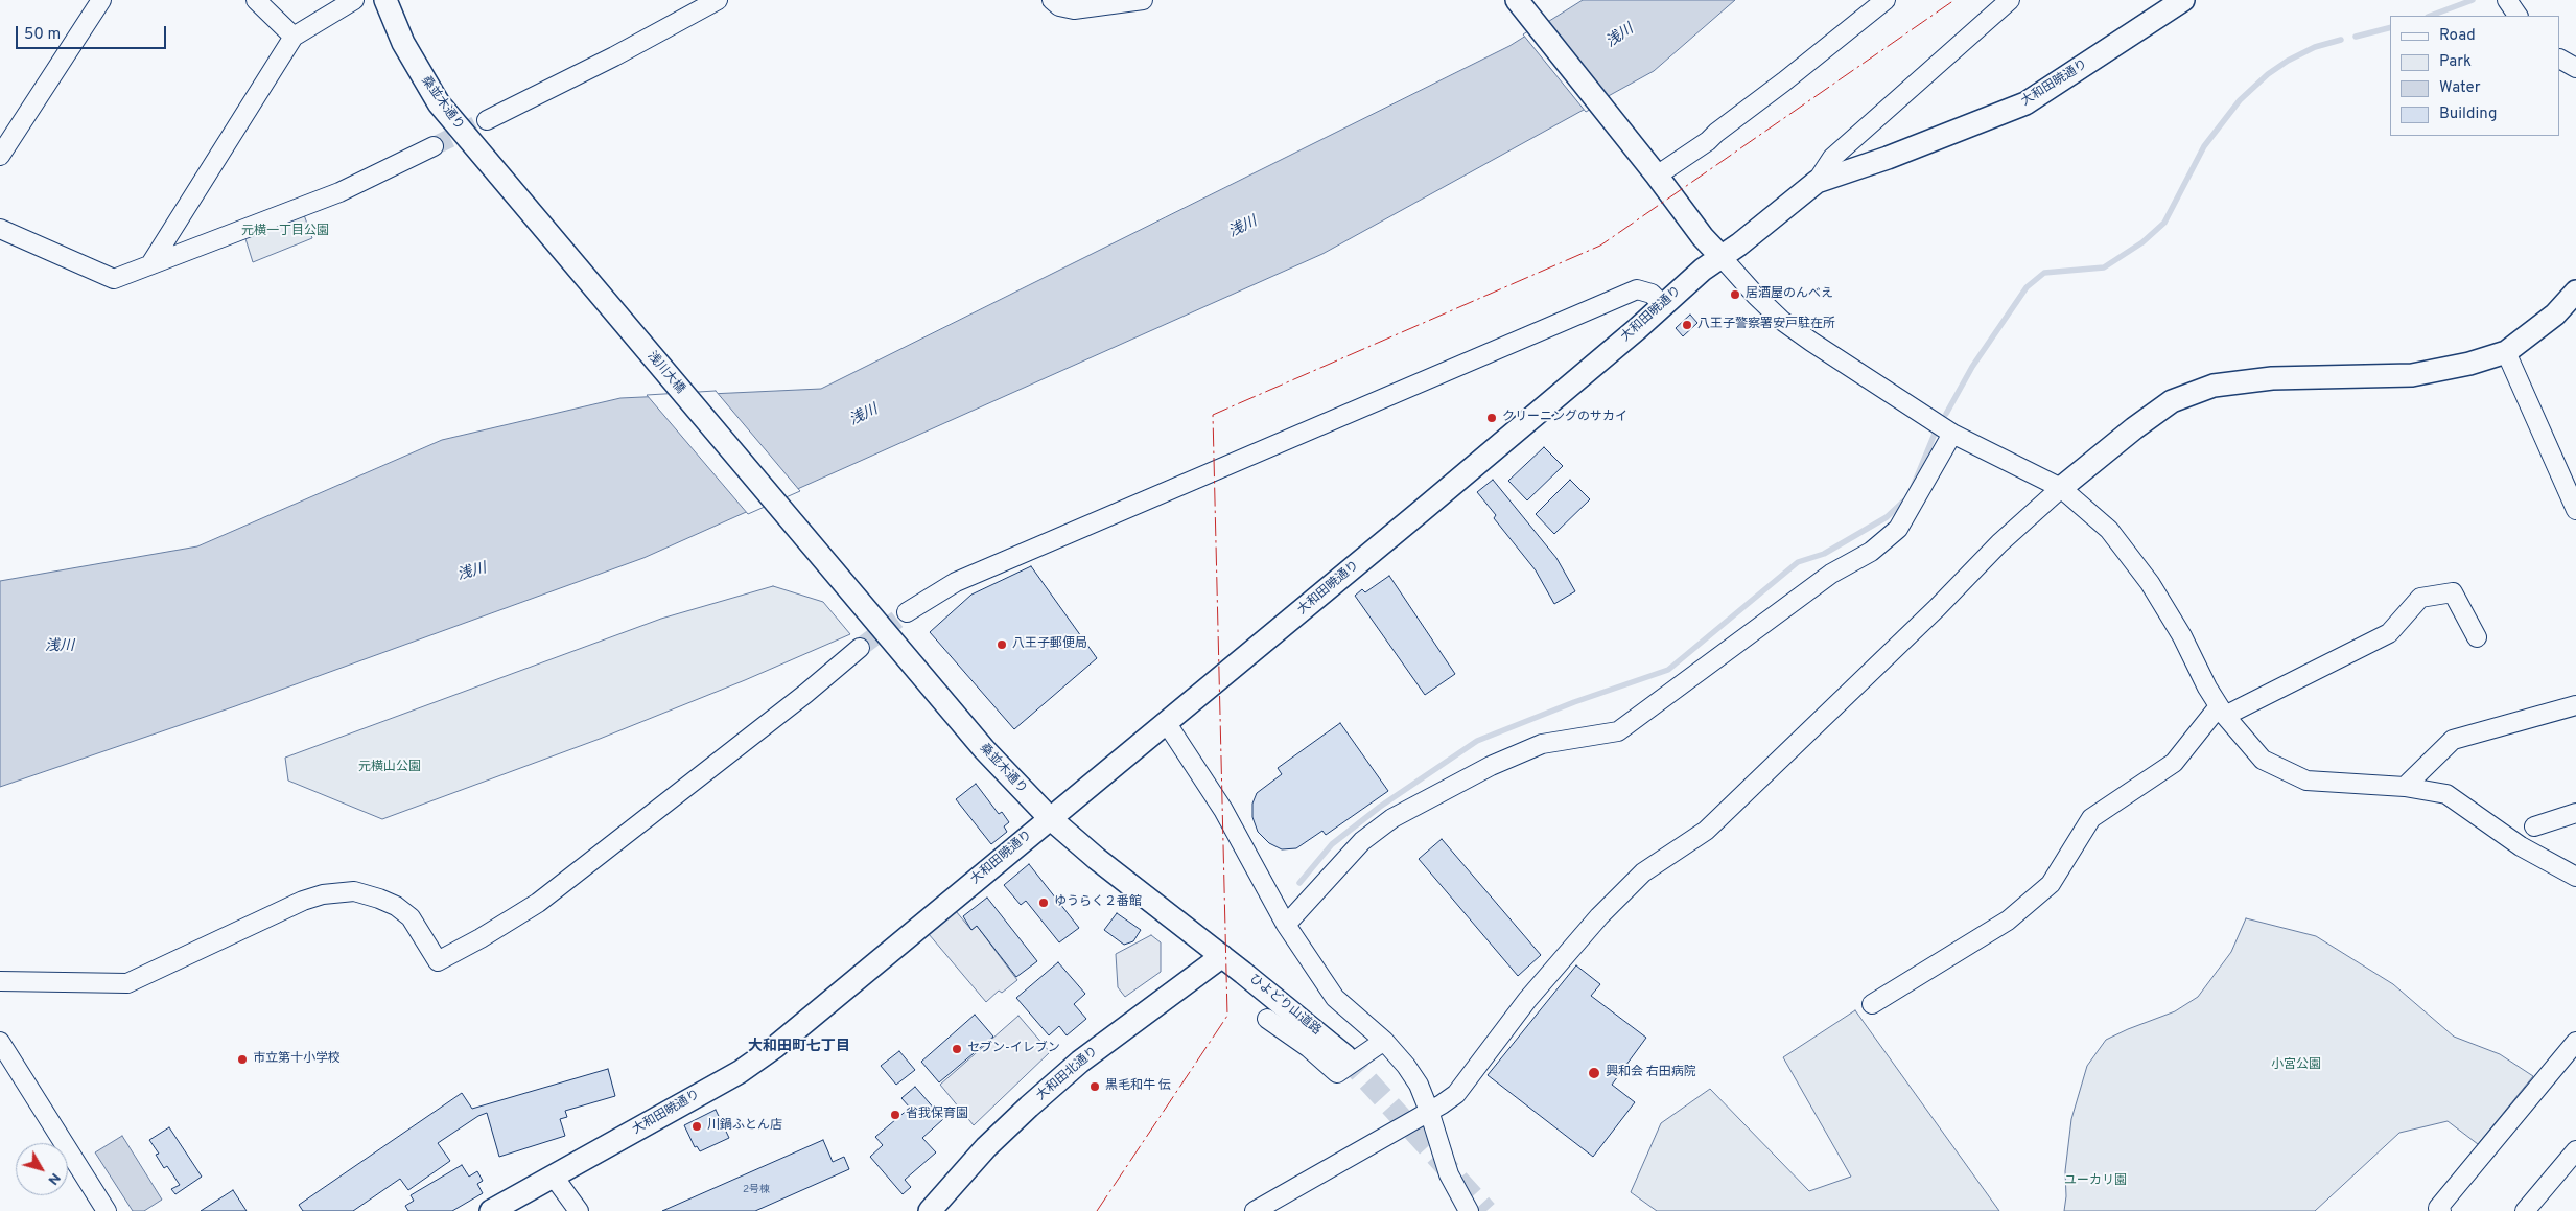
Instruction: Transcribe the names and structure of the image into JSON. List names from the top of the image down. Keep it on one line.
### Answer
{"streets":{"street":["大和田暁通り","桑並木通り","浅川大橋","ひよどり山道路","大和田北通り"]},"crossings":[["大和田暁通り","桑並木通り"],["桑並木通り","浅川大橋"],["桑並木通り","ひよどり山道路"],["桑並木通り","大和田北通り"],["ひよどり山道路","大和田北通り"]],"districts":["大和田町七丁目"],"water":["浅川"],"parks":["元横一丁目公園","元横山公園","小宮公園","ユーカリ園"],"places":["居酒屋のんべえ","八王子警察署安戸駐在所","クリーニングのサカイ","八王子郵便局","ゆうらく２番館","セブン-イレブン","市立第十小学校","興和会 右田病院","黒毛和牛 伝","省我保育園","川鍋ふとん店"],"house_numbers":["2号棟"],"legend":["Road","Park","Water","Building"],"scale_bar":"50 m","north":"bottom right"}
